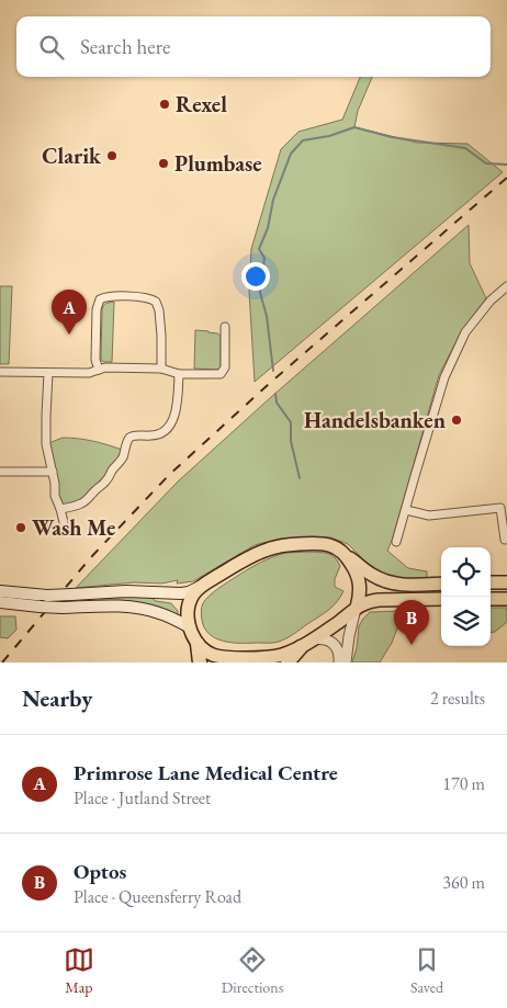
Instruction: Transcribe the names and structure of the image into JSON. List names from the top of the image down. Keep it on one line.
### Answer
{"places":["Rexel","Clarik","Plumbase","Handelsbanken","Wash Me"],"page":{"search":"Search here","pins":["A","B"],"heading":["Nearby","2 results"],"list":[{"mark":"A","name":"Primrose Lane Medical Centre","note":"Place · Jutland Street","value":"170 m"},{"mark":"B","name":"Optos","note":"Place · Queensferry Road","value":"360 m"}],"nav":["Map","Directions","Saved"]}}
